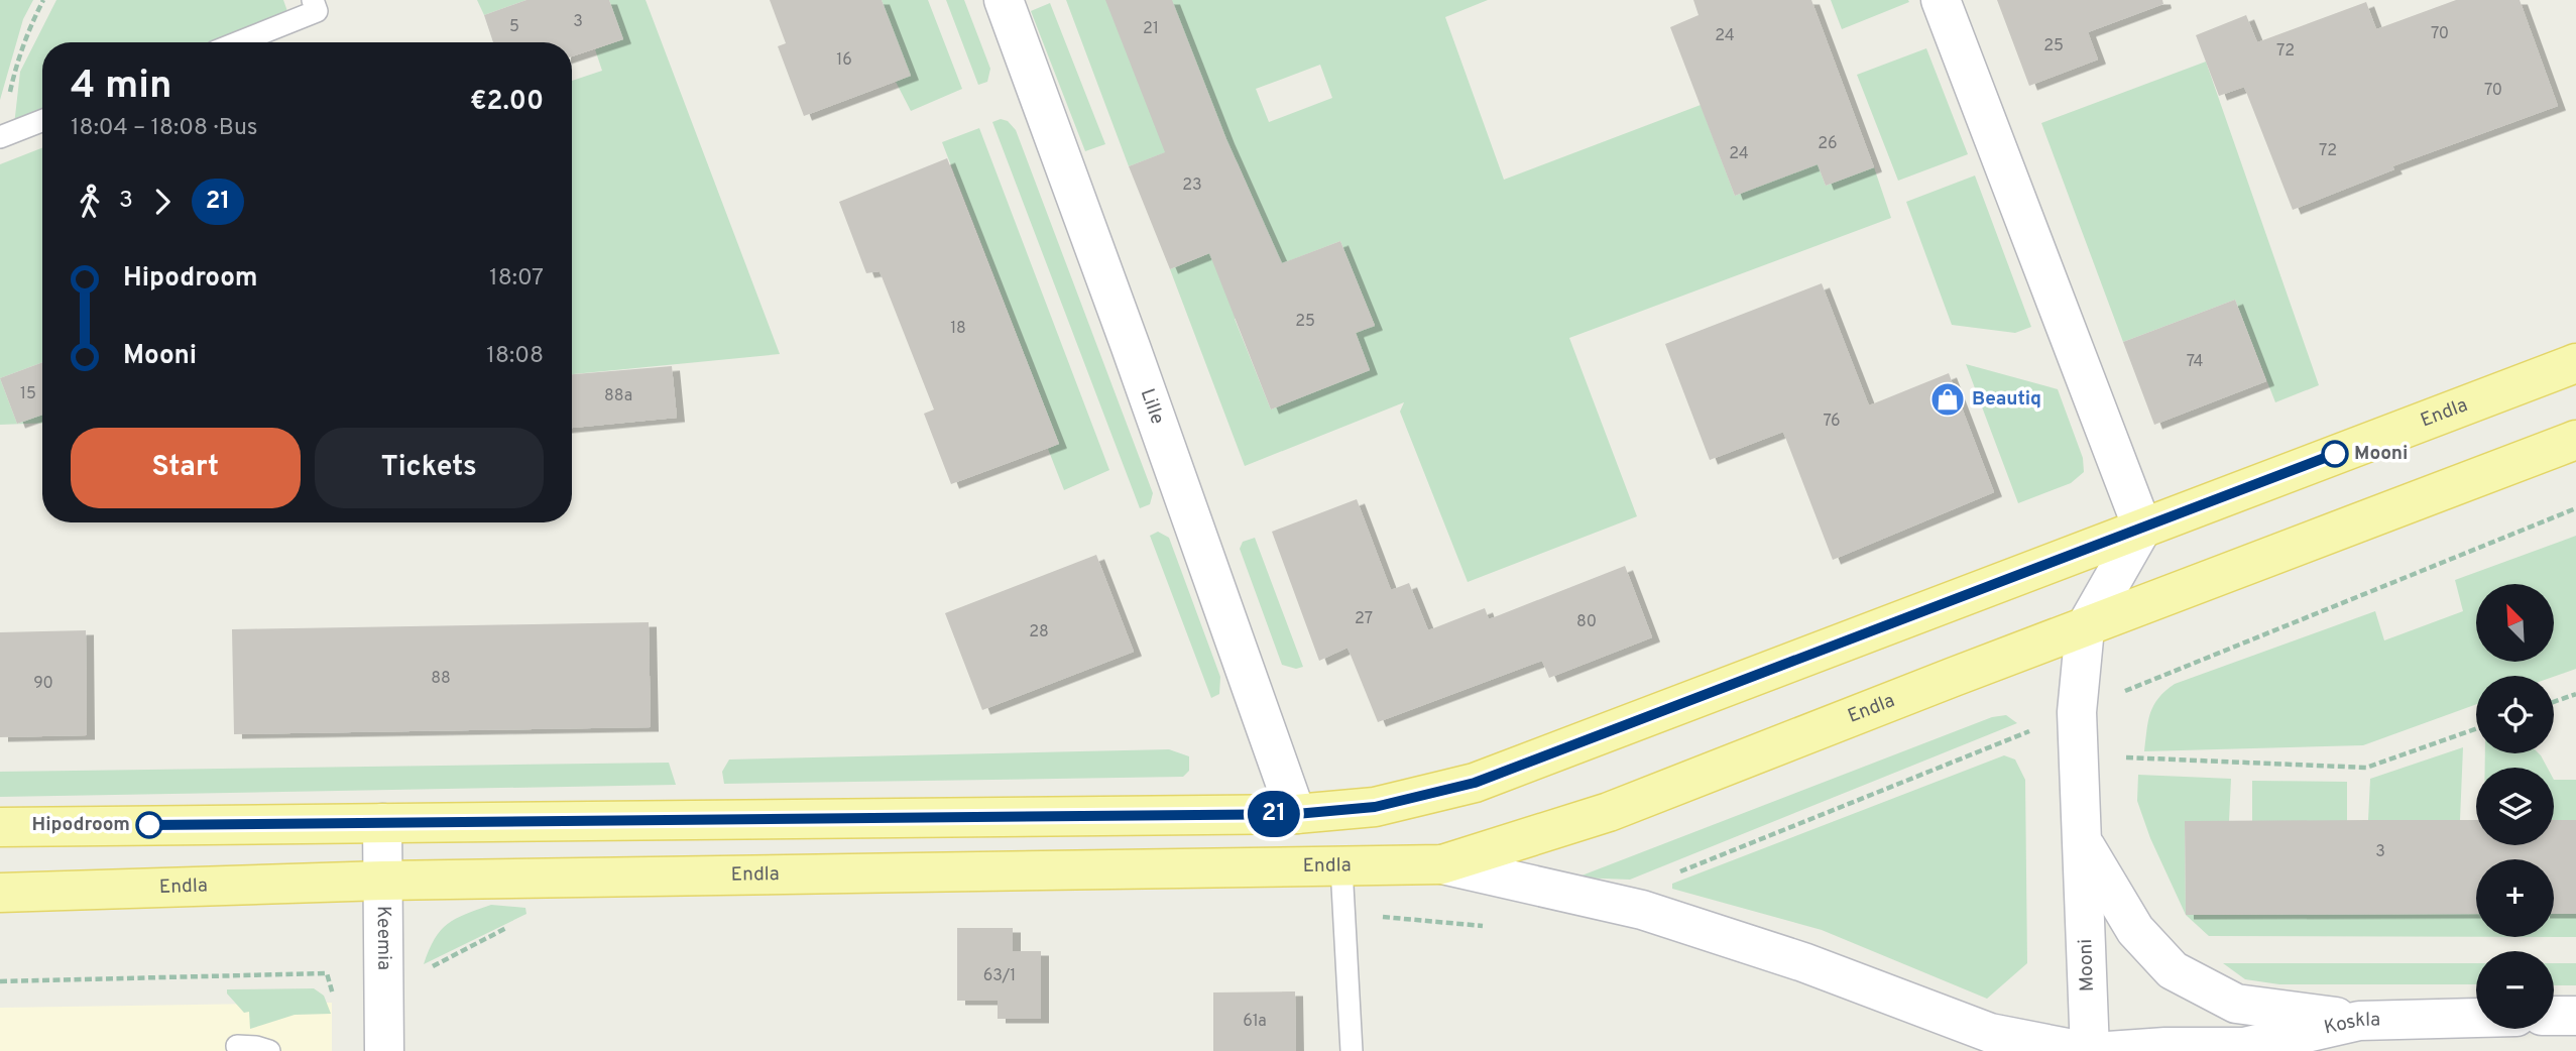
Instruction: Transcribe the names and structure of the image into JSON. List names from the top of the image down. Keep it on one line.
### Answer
{"streets":{"main road":["Endla"],"street":["Lille","Keemia","Mooni","Koskla"]},"crossings":[["Lille","Endla"],["Endla","Keemia"],["Endla","Mooni"]],"places":{"shop":["Beautiq"],"other":["Mooni","Hipodroom"]},"lines":["bus line 21"],"house_numbers":["3","5","21","70","24","25","72","16","70","26","72","24","23","25","18","74","15","88a","76","27","80","28","88","90","3","63/1","61a"],"north":"top left","page":{"on_map":"21","heading":["4 min","18:04 – 18:08 · Bus","€2.00"],"legs":["3","21"],"list":[{"name":"Hipodroom","value":"18:07"},{"name":"Mooni","value":"18:08"}],"buttons":["Start","Tickets"],"map_buttons":["+","−"]}}
